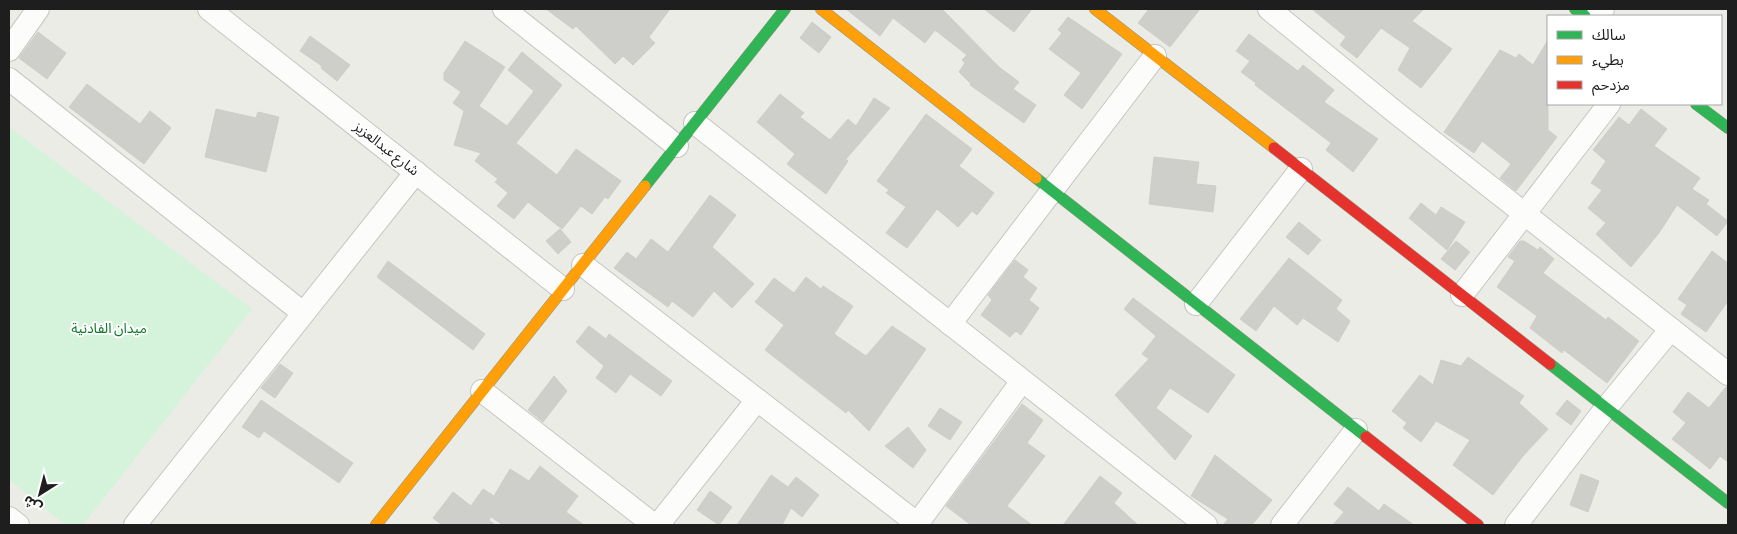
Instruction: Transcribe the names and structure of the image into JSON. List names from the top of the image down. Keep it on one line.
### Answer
{"streets":{"street":["شارع عبدالعزيز"]},"parks":["ميدان الفادنية"],"legend":["سالك","بطيء","مزدحم"],"north":"bottom left"}
